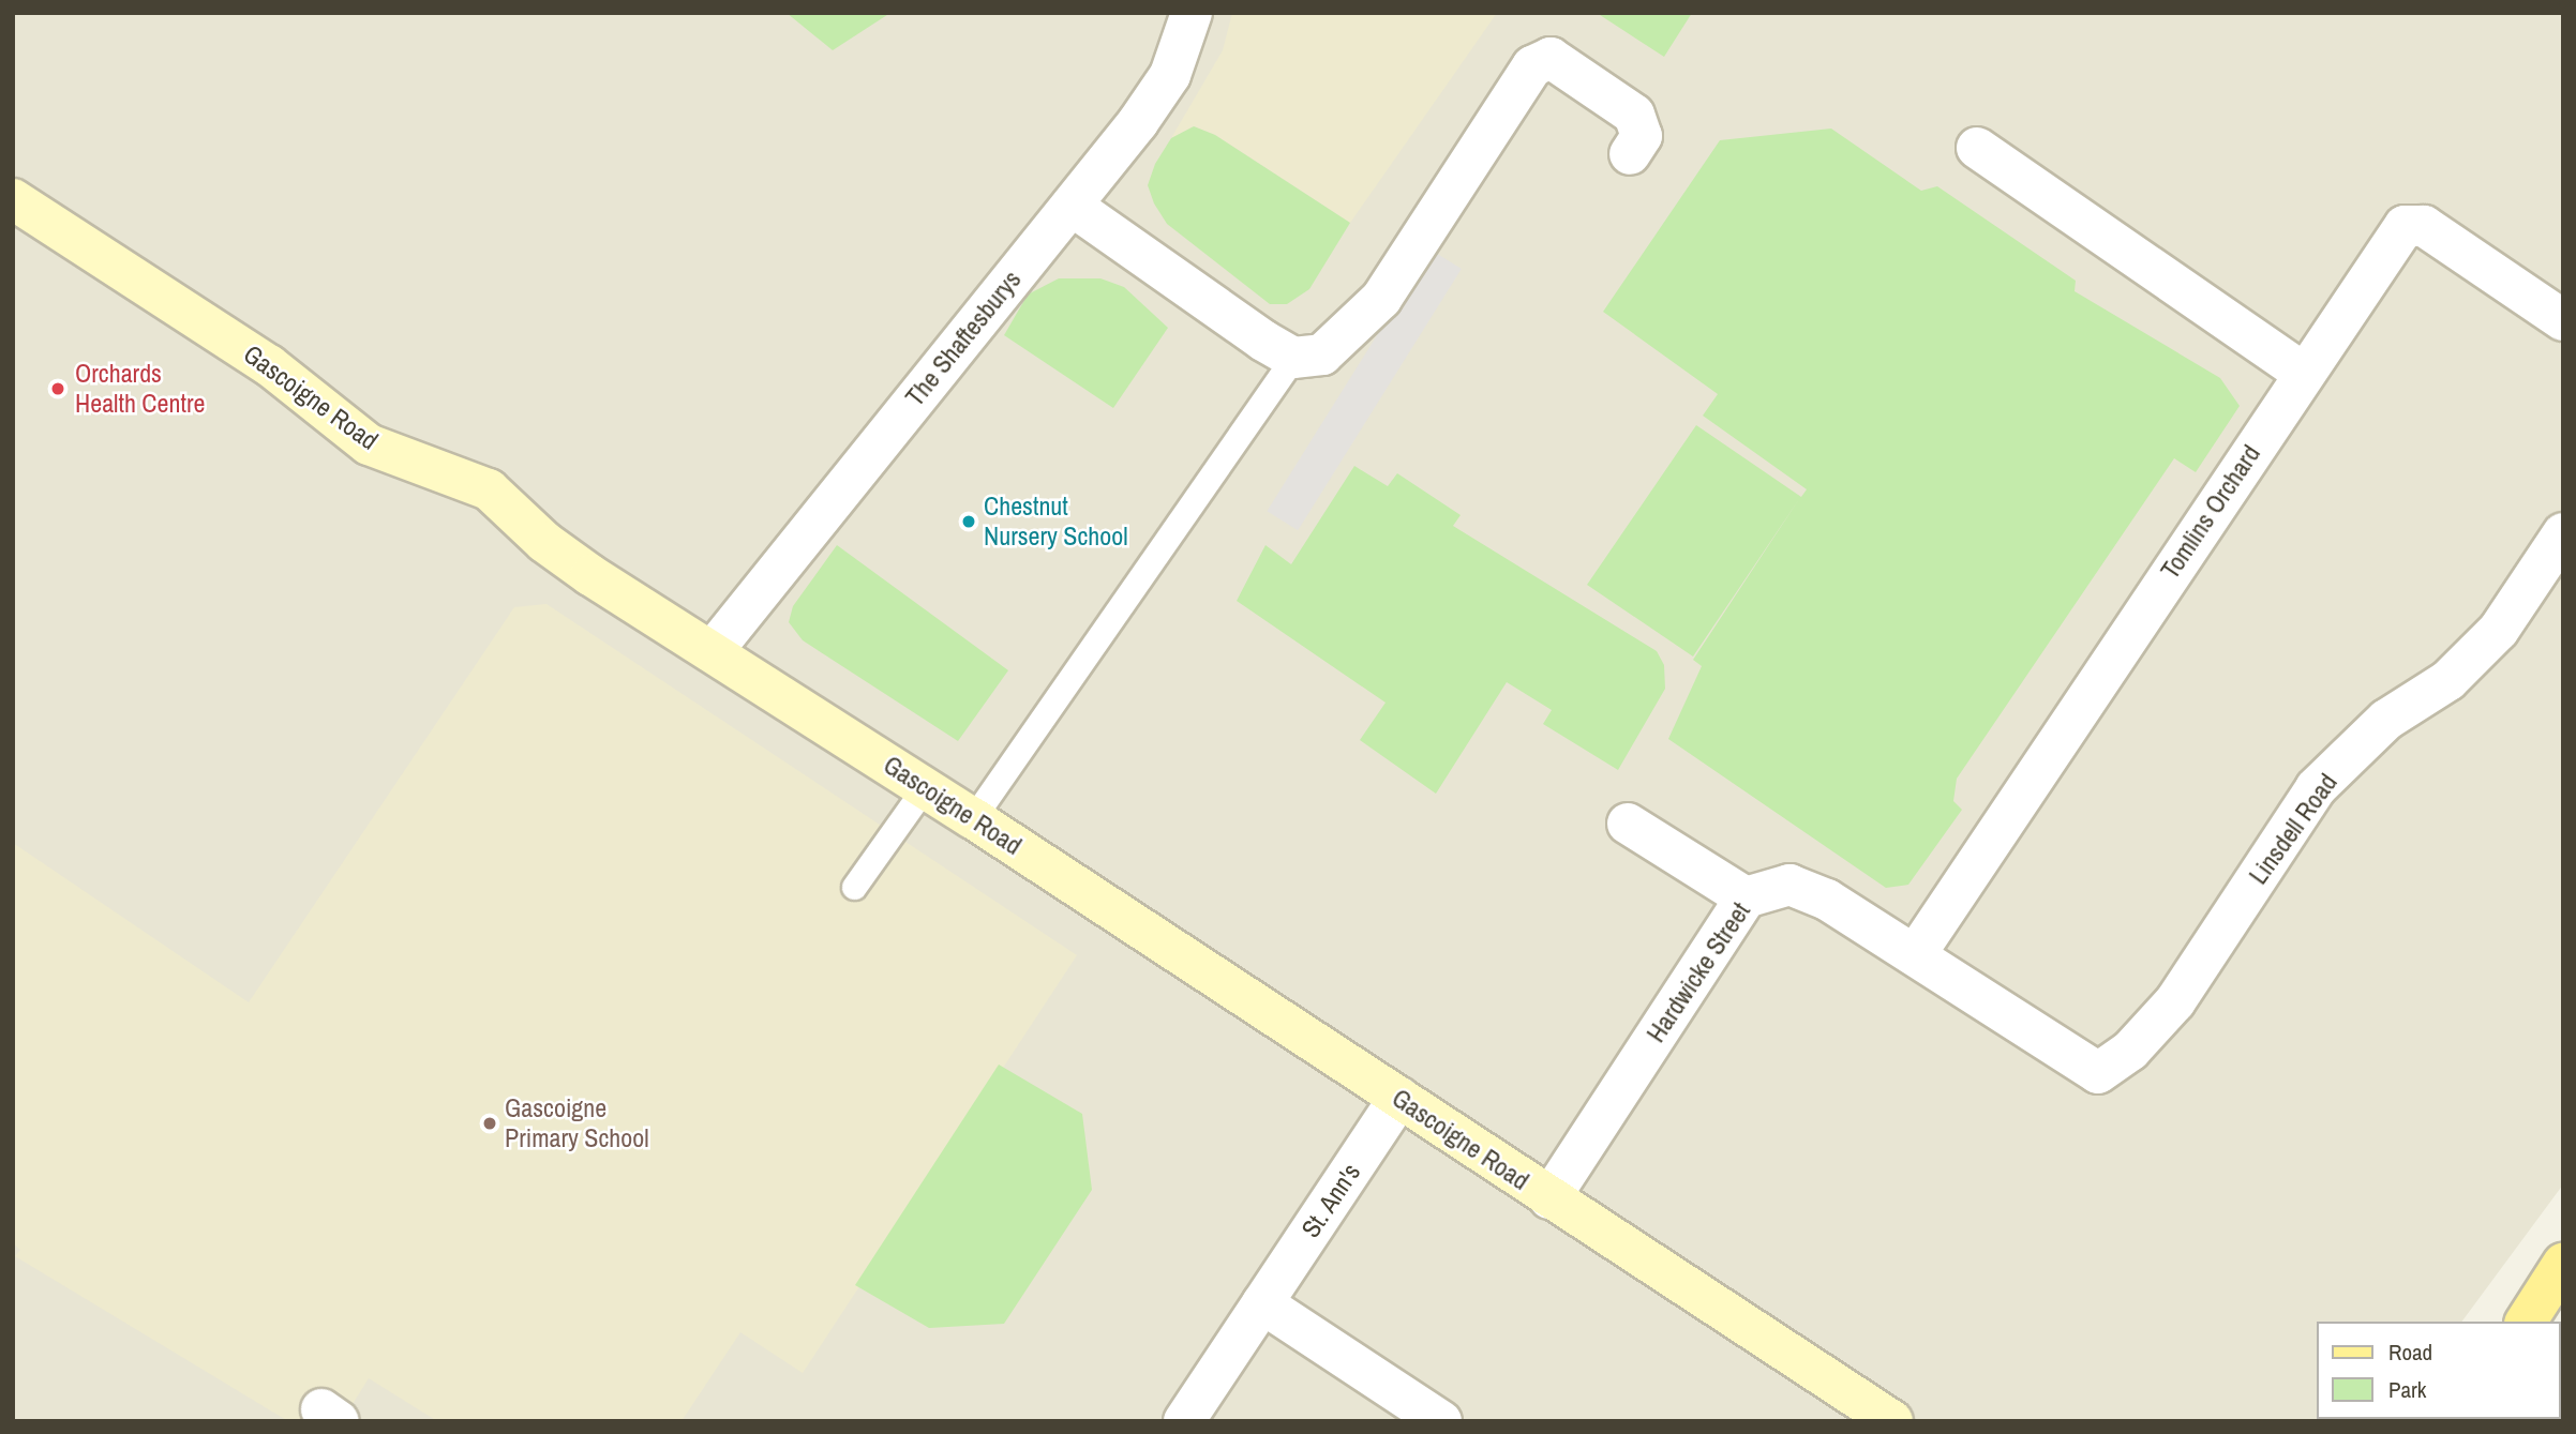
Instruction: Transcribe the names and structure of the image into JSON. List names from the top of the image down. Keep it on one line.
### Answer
{"streets":{"street":["The Shaftesburys","Gascoigne Road","Tomlins Orchard","Linsdell Road","Hardwicke Street","St. Ann's"]},"crossings":[["The Shaftesburys","Gascoigne Road"],["Gascoigne Road","Hardwicke Street"],["Gascoigne Road","St. Ann's"],["Tomlins Orchard","Hardwicke Street"],["Linsdell Road","Hardwicke Street"]],"places":["Orchards Health Centre","Chestnut Nursery School","Gascoigne Primary School"],"legend":["Road","Park"]}
